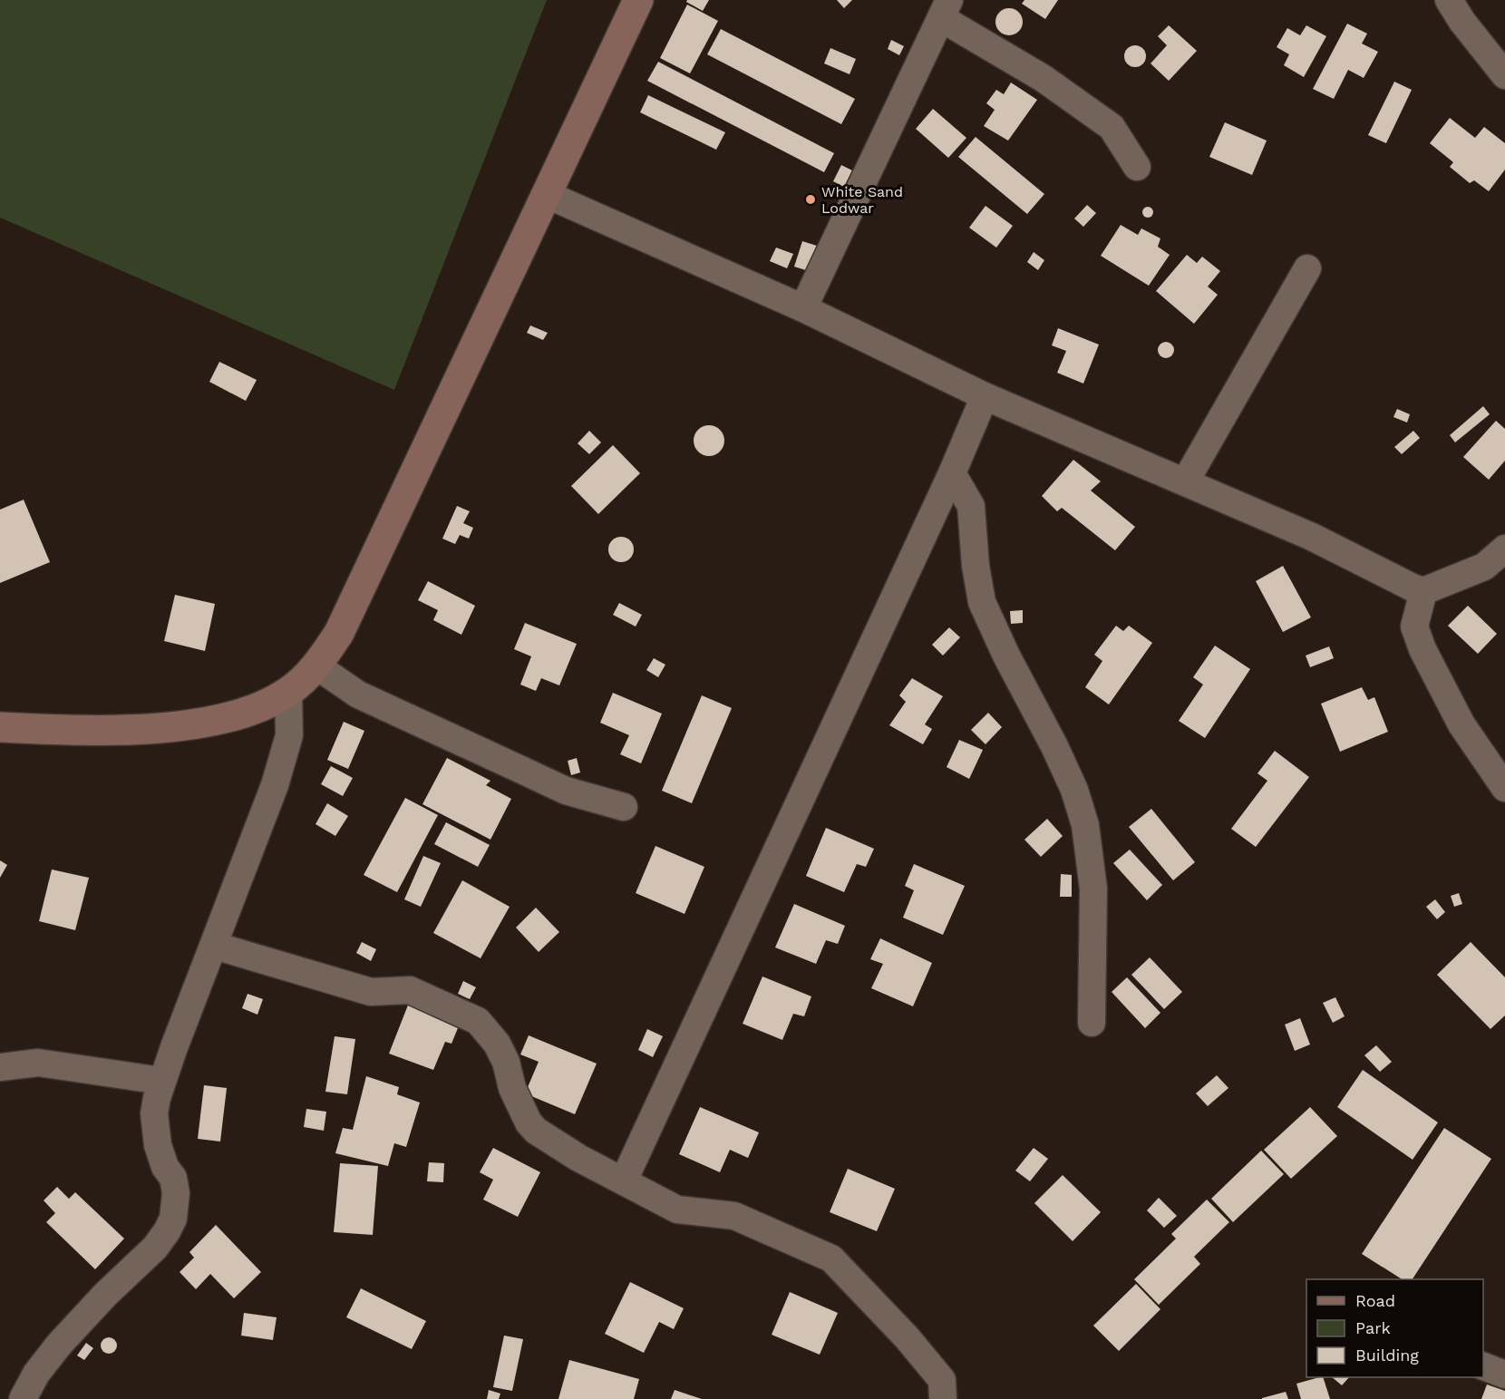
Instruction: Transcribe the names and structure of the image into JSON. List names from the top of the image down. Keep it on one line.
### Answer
{"places":["White Sand Lodwar"],"legend":["Road","Park","Building"]}
